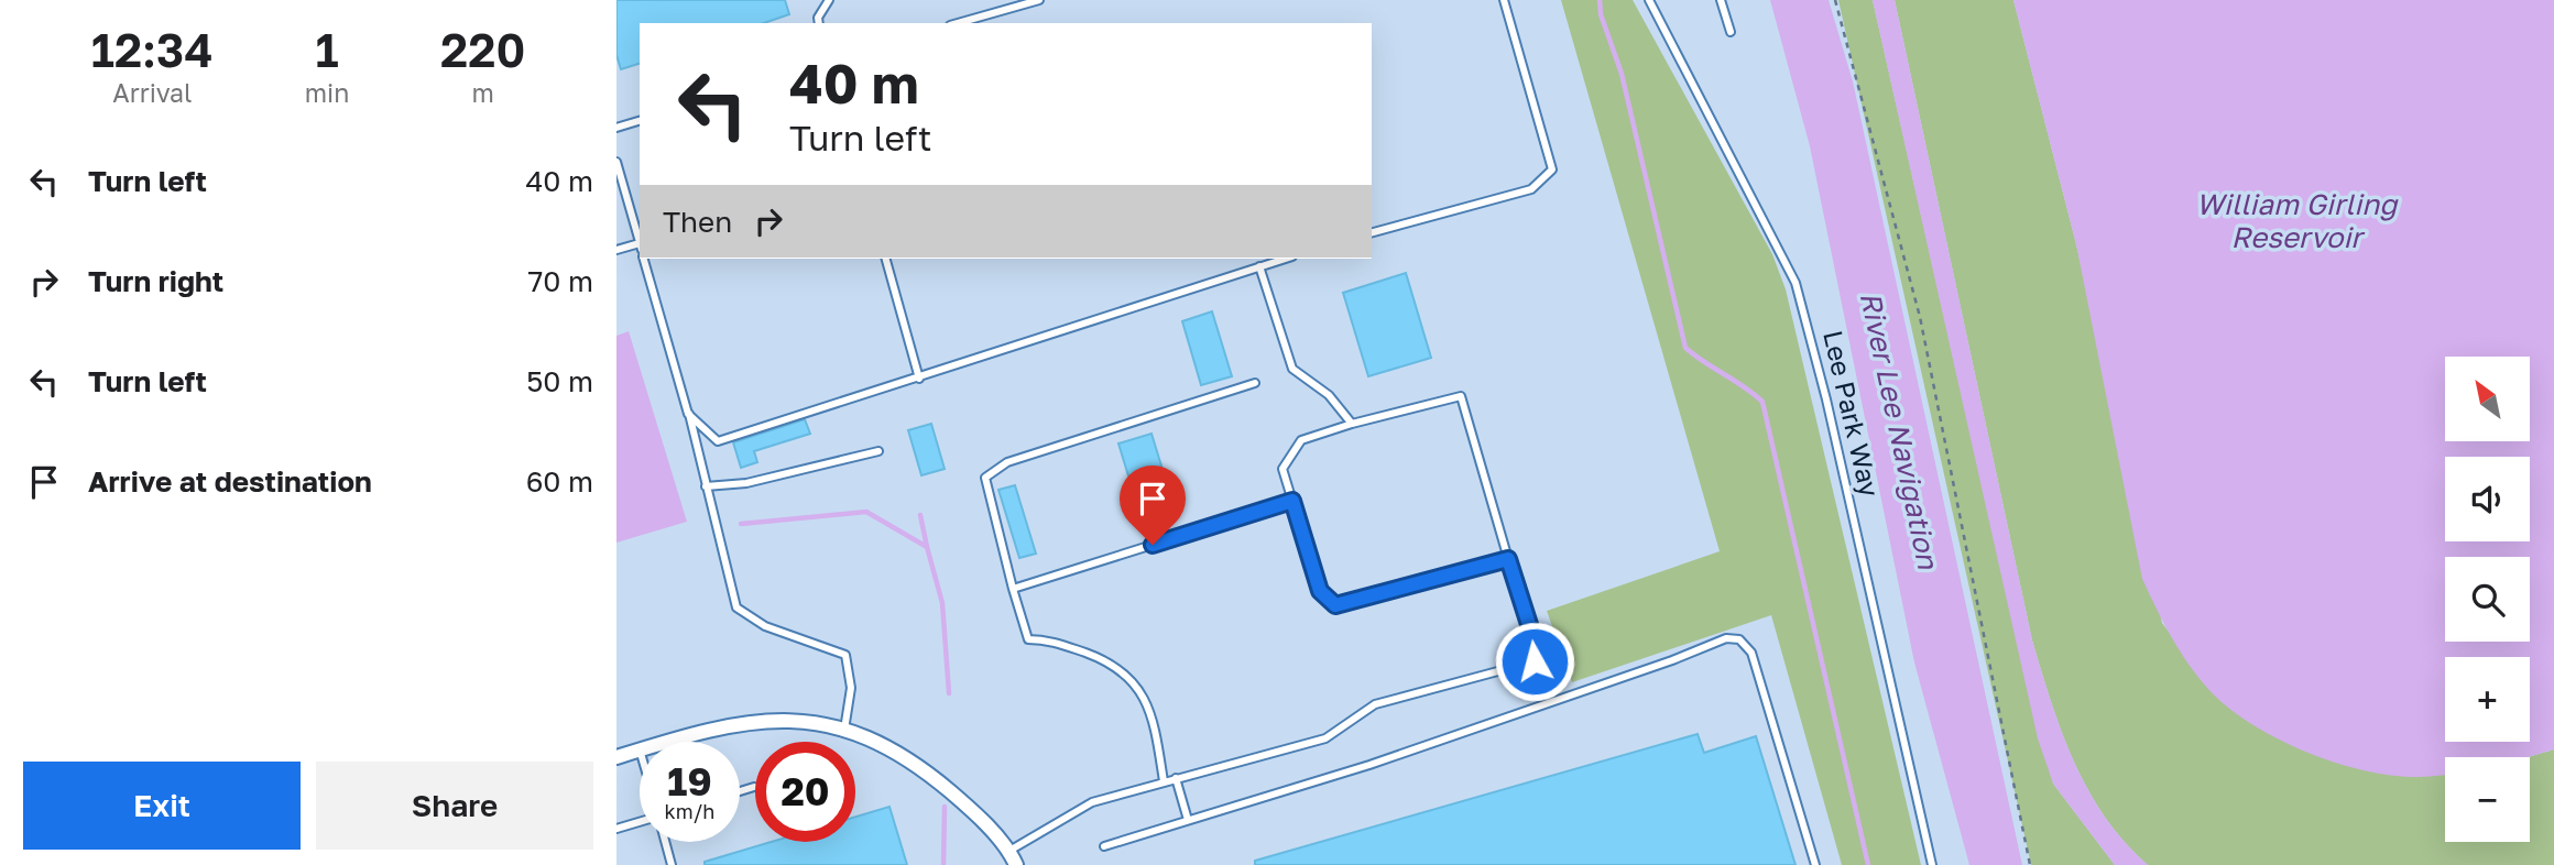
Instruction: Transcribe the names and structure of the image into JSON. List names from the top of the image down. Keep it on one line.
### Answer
{"streets":{"lane":["Lee Park Way"]},"water":["William Girling Reservoir","River Lee Navigation"],"north":"top left","page":{"eta":["12:34","Arrival","1","min","220","m"],"turn":["40 m","Turn left"],"list":[{"name":"Turn left","value":"40 m"},{"name":"Turn right","value":"70 m"},{"name":"Turn left","value":"50 m"},{"name":"Arrive at destination","value":"60 m"}],"then":"Then","map_buttons":["+","−"],"speed":"19 km/h","limit":"20","buttons":["Exit","Share"]}}
